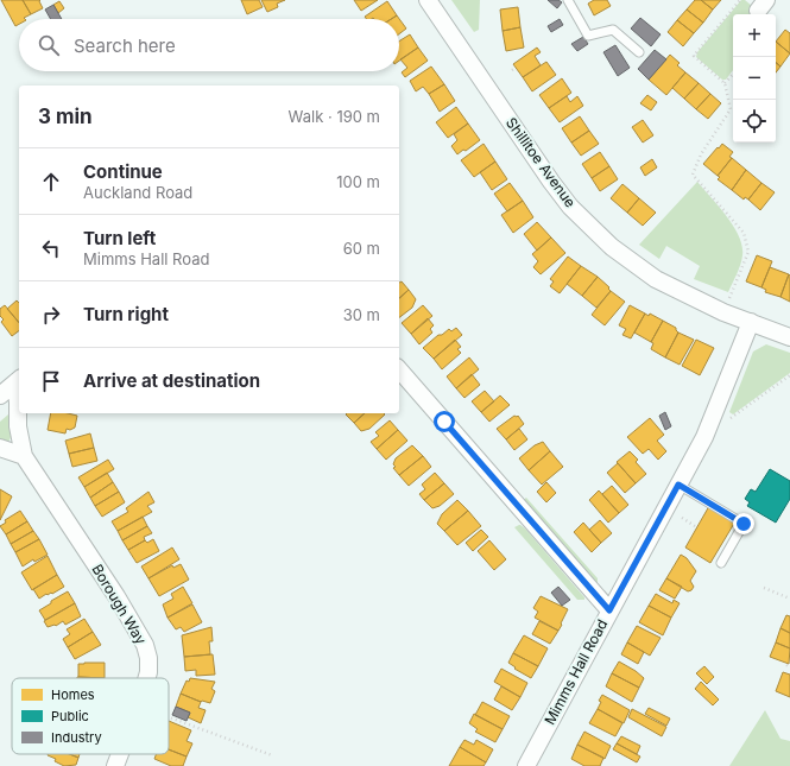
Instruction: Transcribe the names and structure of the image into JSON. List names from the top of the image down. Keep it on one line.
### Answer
{"streets":{"street":["Shillitoe Avenue","Borough Way","Mimms Hall Road"]},"crossings":[["Shillitoe Avenue","Mimms Hall Road"]],"legend":["Homes","Public","Industry"],"page":{"map_buttons":["+","−"],"search":"Search here","heading":["3 min","Walk · 190 m"],"list":[["Continue","Auckland Road","100 m"],["Turn left","Mimms Hall Road","60 m"],["Turn right","30 m"],"Arrive at destination"]}}
